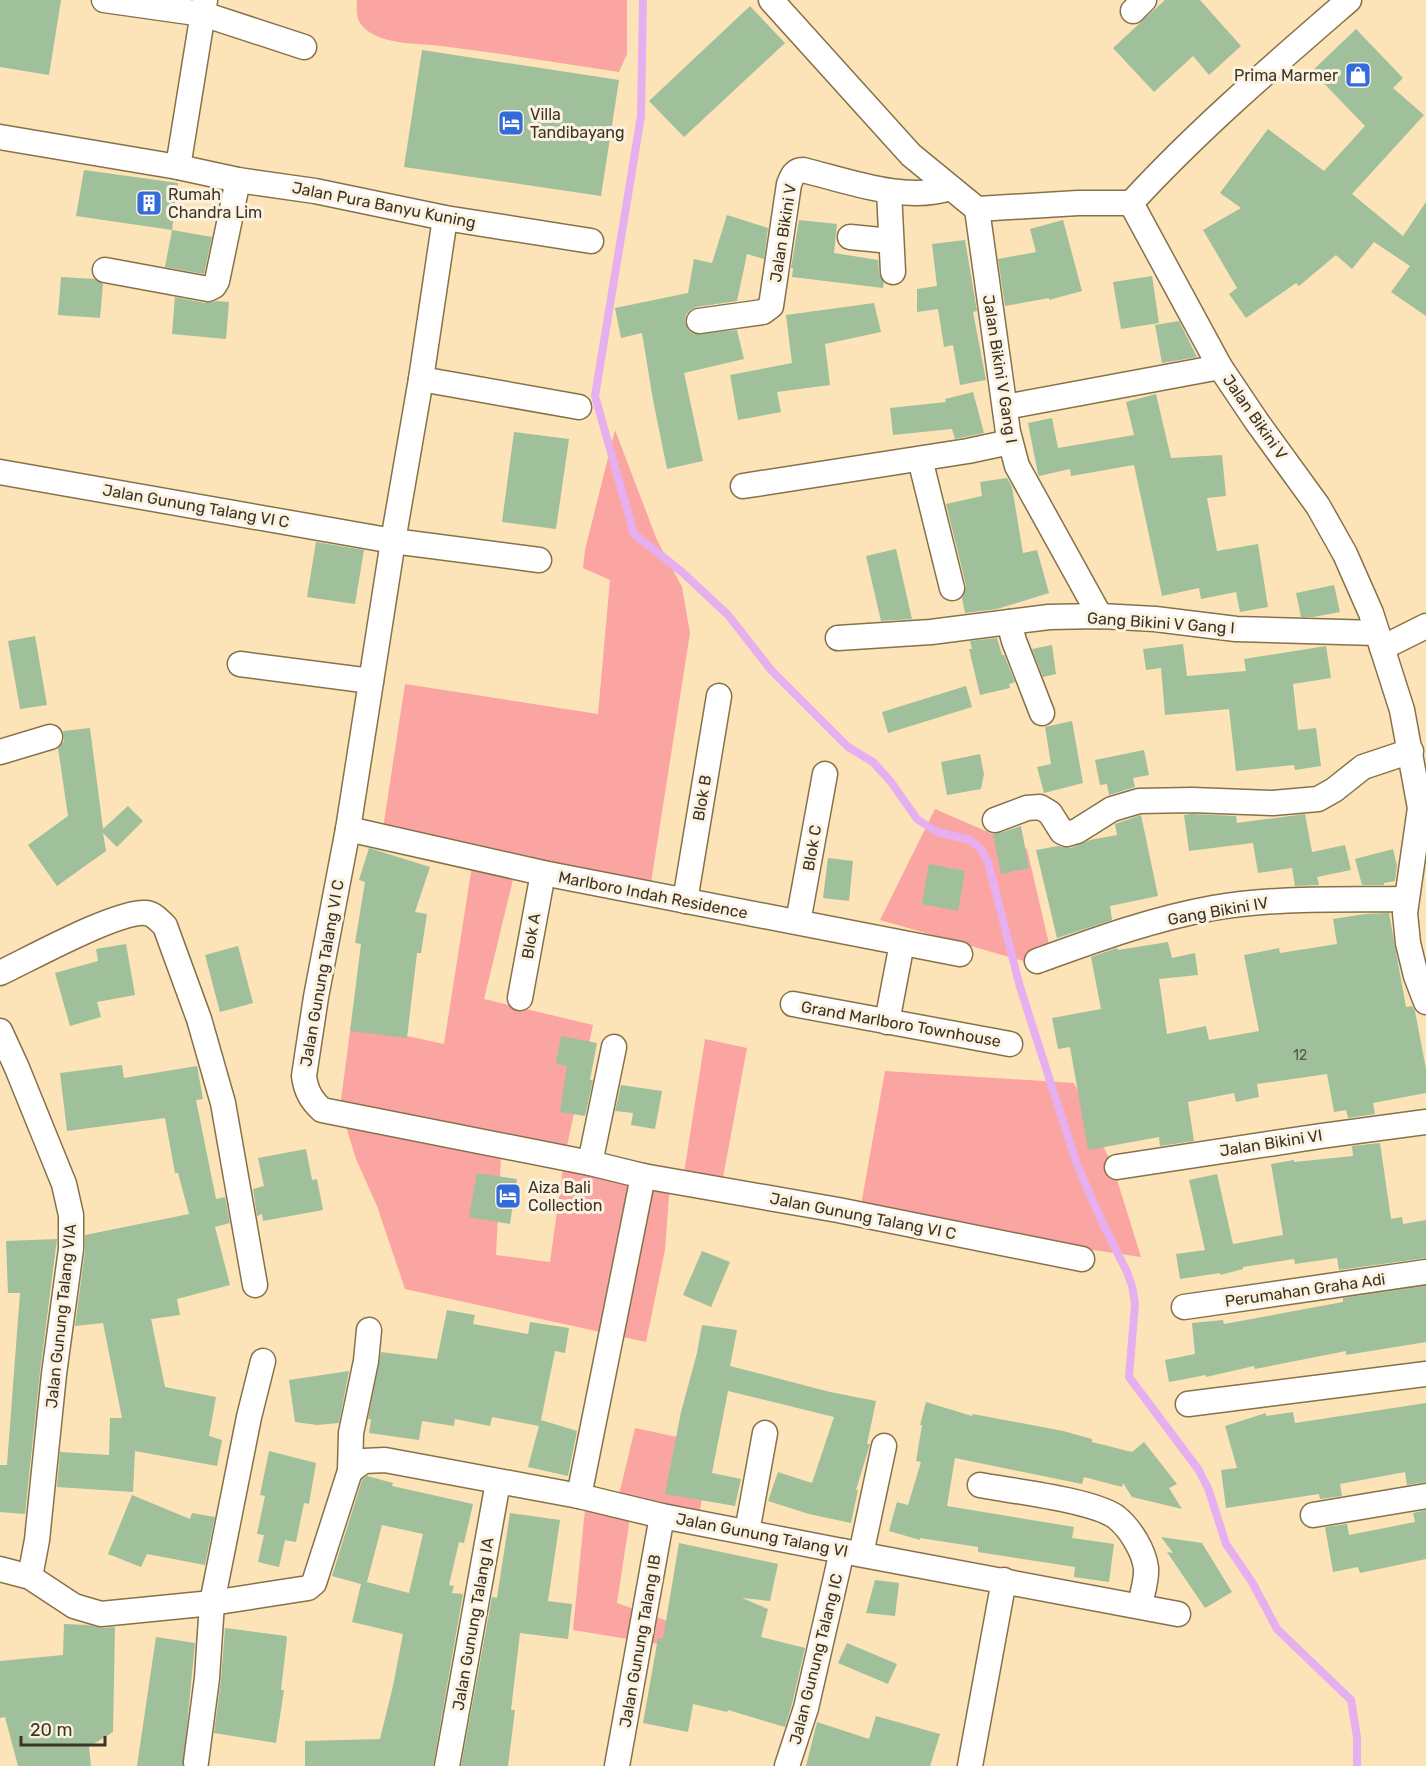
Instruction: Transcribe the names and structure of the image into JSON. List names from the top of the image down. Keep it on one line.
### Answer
{"streets":{"street":["Jalan Pura Banyu Kuning","Jalan Bikini V","Jalan Bikini V Gang I","Jalan Gunung Talang VI C","Gang Bikini V Gang I","Blok B","Blok C","Marlboro Indah Residence","Gang Bikini IV","Blok A","Grand Marlboro Townhouse","Jalan Bikini VI","Perumahan Graha Adi","Jalan Gunung Talang VIA","Jalan Gunung Talang VI","Jalan Gunung Talang IA","Jalan Gunung Talang IB","Jalan Gunung Talang IC"]},"crossings":[["Jalan Pura Banyu Kuning","Jalan Gunung Talang VI C"],["Jalan Bikini V","Gang Bikini V Gang I"],["Jalan Bikini V Gang I","Gang Bikini V Gang I"],["Jalan Gunung Talang VI C","Marlboro Indah Residence"],["Blok B","Marlboro Indah Residence"],["Blok C","Marlboro Indah Residence"],["Marlboro Indah Residence","Blok A"],["Jalan Gunung Talang VI","Jalan Gunung Talang IA"],["Jalan Gunung Talang VI","Jalan Gunung Talang IB"],["Jalan Gunung Talang VI","Jalan Gunung Talang IC"]],"places":{"shop":["Prima Marmer"],"hotel":["Villa Tandibayang","Aiza Bali Collection"],"building":["Rumah Chandra Lim"]},"house_numbers":["12"],"scale_bar":"20 m"}
